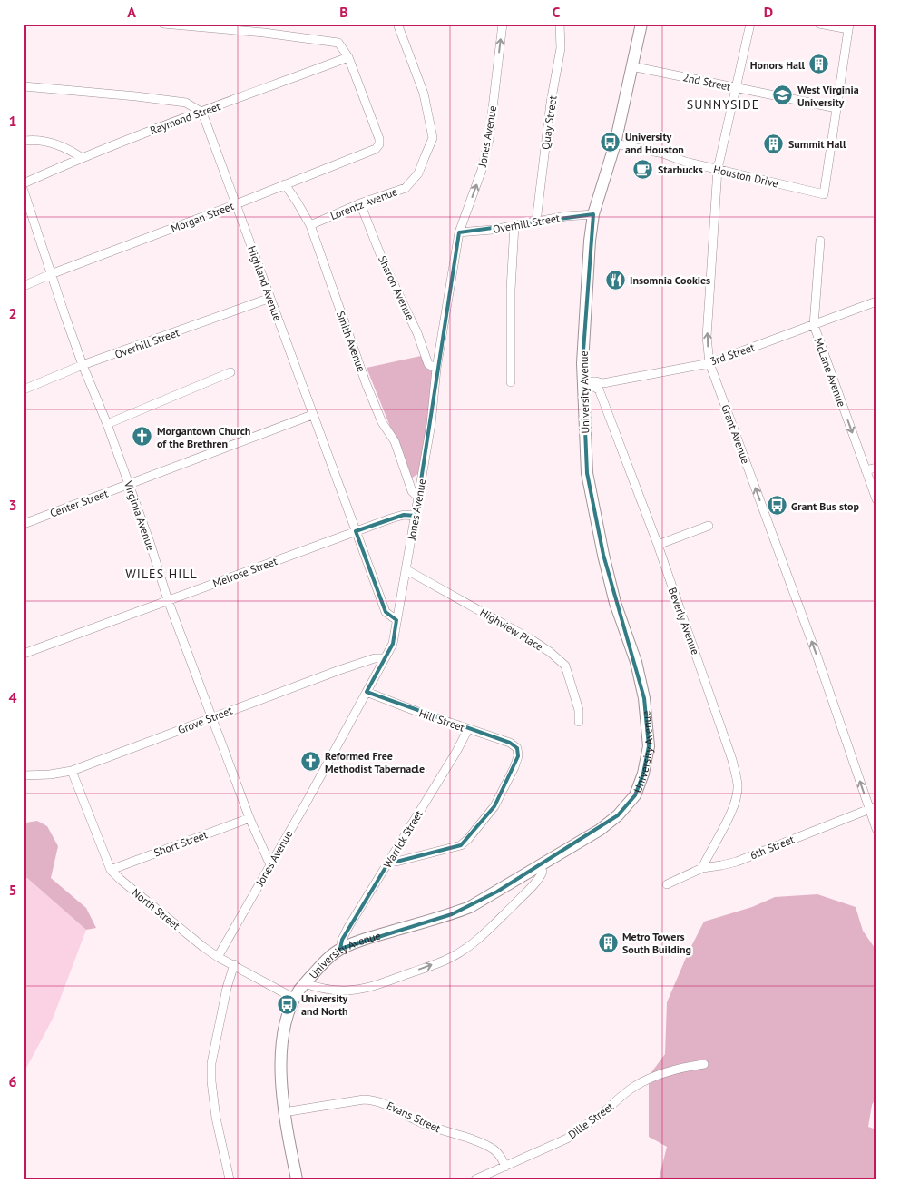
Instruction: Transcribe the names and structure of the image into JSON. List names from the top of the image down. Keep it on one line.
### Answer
{"streets":{"street":["2nd Street","Raymond Street","Quay Street","Jones Avenue","Houston Drive","Lorentz Avenue","Morgan Street","Overhill Street","Highland Avenue","Sharon Avenue","Smith Avenue","3rd Street","McLane Avenue","University Avenue","Grant Avenue","Center Street","Virginia Avenue","Melrose Street","Beverly Avenue","Highview Place","Grove Street","Hill Street","Warrick Street","Short Street","6th Street","North Street","Evans Street","Dille Street"]},"crossings":[["2nd Street","Houston Drive"],["2nd Street","University Avenue"],["2nd Street","Grant Avenue"],["Raymond Street","Morgan Street"],["Raymond Street","Highland Avenue"],["Quay Street","Overhill Street"],["Jones Avenue","Overhill Street"],["Jones Avenue","Highland Avenue"],["Jones Avenue","Sharon Avenue"],["Jones Avenue","Smith Avenue"],["Jones Avenue","Virginia Avenue"],["Jones Avenue","Melrose Street"],["Jones Avenue","Highview Place"],["Jones Avenue","Grove Street"],["Jones Avenue","Hill Street"],["Jones Avenue","North Street"],["Houston Drive","University Avenue"],["Houston Drive","Grant Avenue"],["Lorentz Avenue","Sharon Avenue"],["Lorentz Avenue","Smith Avenue"],["Morgan Street","Highland Avenue"],["Morgan Street","Smith Avenue"],["Morgan Street","Virginia Avenue"],["Overhill Street","Highland Avenue"],["Overhill Street","University Avenue"],["Overhill Street","Virginia Avenue"],["Highland Avenue","Center Street"],["Highland Avenue","Melrose Street"],["3rd Street","McLane Avenue"],["3rd Street","University Avenue"],["3rd Street","Grant Avenue"],["3rd Street","Beverly Avenue"],["University Avenue","Beverly Avenue"],["University Avenue","Warrick Street"],["University Avenue","North Street"],["University Avenue","Evans Street"],["Grant Avenue","6th Street"],["Center Street","Virginia Avenue"],["Virginia Avenue","Melrose Street"],["Virginia Avenue","Grove Street"],["Virginia Avenue","Short Street"],["Beverly Avenue","6th Street"],["Grove Street","North Street"],["Hill Street","Warrick Street"],["Short Street","North Street"],["Evans Street","Dille Street"]],"one_way":["McLane Avenue","Grant Avenue"],"districts":["SUNNYSIDE","WILES HILL"],"places":{"building":["Honors Hall","Summit Hall","Metro Towers South Building"],"school or university":["West Virginia University"],"bus stop":["University and Houston","Grant Bus stop","University and North"],"cafe":["Starbucks"],"restaurant":["Insomnia Cookies"],"church":["Morgantown Church of the Brethren","Reformed Free Methodist Tabernacle"]},"grid":{"columns":["A","B","C","D"],"rows":["1","2","3","4","5","6"]}}
